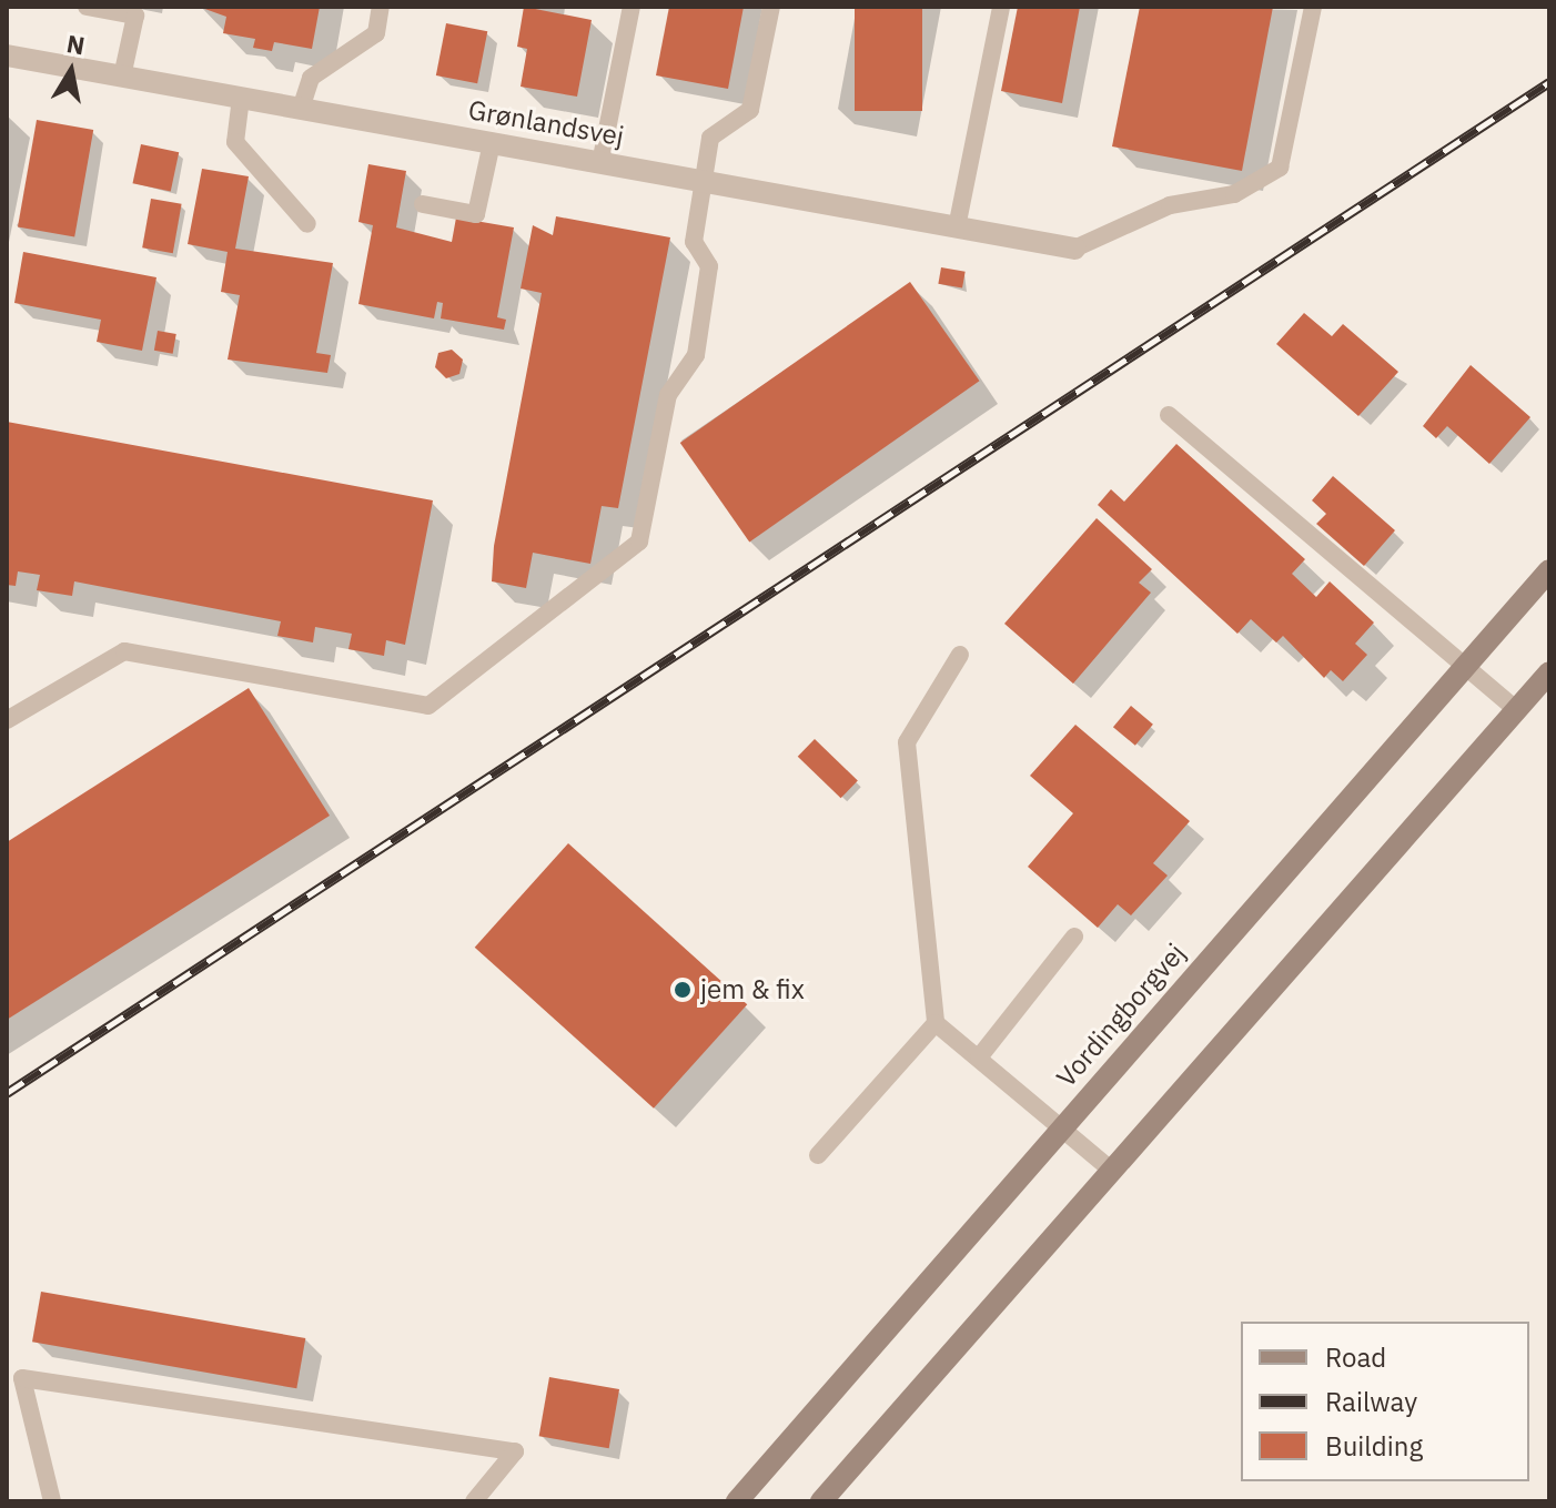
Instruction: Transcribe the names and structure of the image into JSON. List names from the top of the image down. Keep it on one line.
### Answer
{"streets":{"main road":["Vordingborgvej"],"street":["Grønlandsvej"]},"places":["jem & fix"],"legend":["Road","Railway","Building"],"north":"top"}
